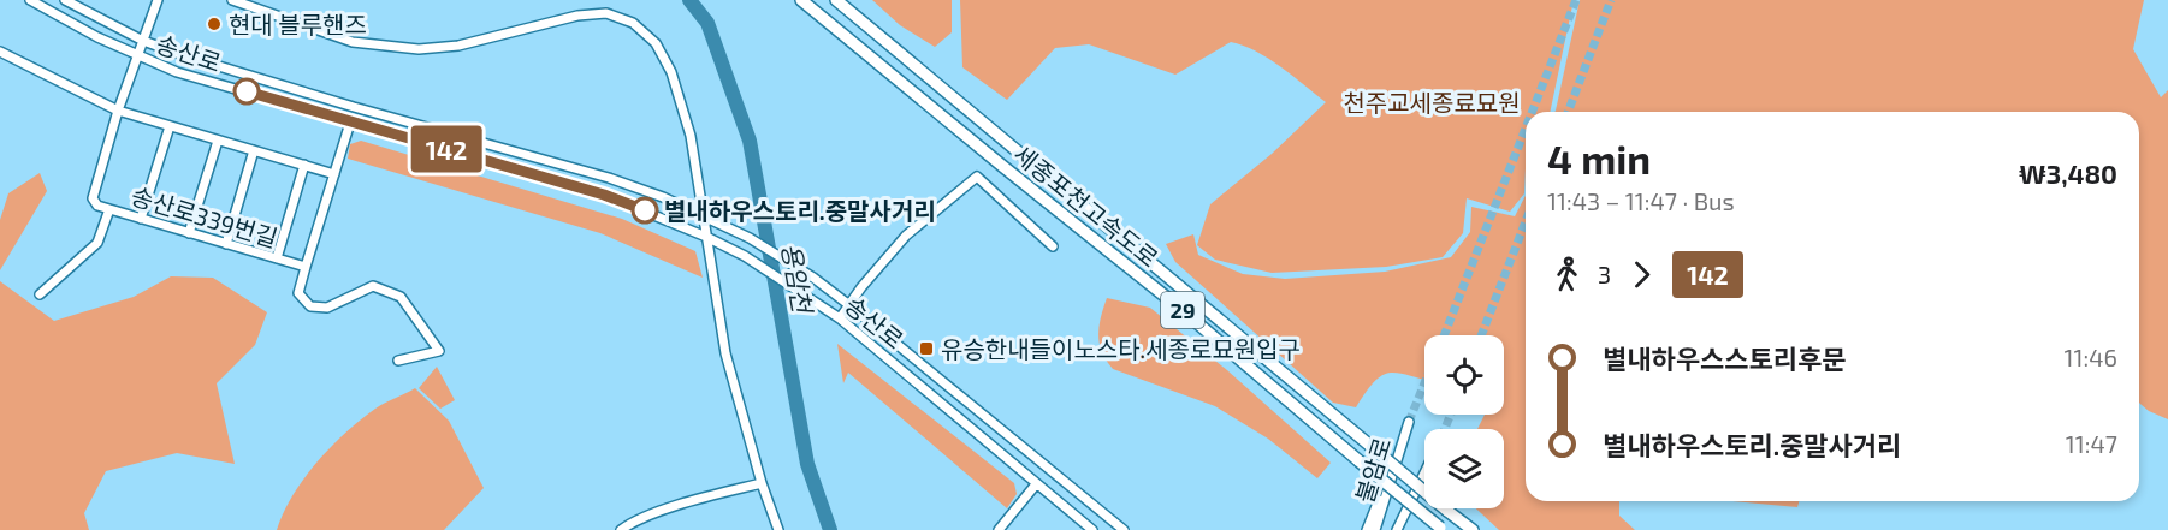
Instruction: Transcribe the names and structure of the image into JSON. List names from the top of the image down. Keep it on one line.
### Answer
{"streets":{"highway":["세종포천고속도로","29"],"street":["송산로","송산로339번길","불암로"]},"crossings":[["송산로","송산로339번길"]],"water":["용암천"],"parks":["천주교세종료묘원"],"places":{"other":["현대 블루핸즈","별내하우스토리.중말사거리"],"transit":["유승한내들이노스타.세종로묘원입구"]},"lines":["bus line 142"],"page":{"on_map":"142","heading":["4 min","11:43 – 11:47 · Bus","₩3,480"],"legs":["3","142"],"list":[{"name":"별내하우스스토리후문","value":"11:46"},{"name":"별내하우스토리.중말사거리","value":"11:47"}]}}
